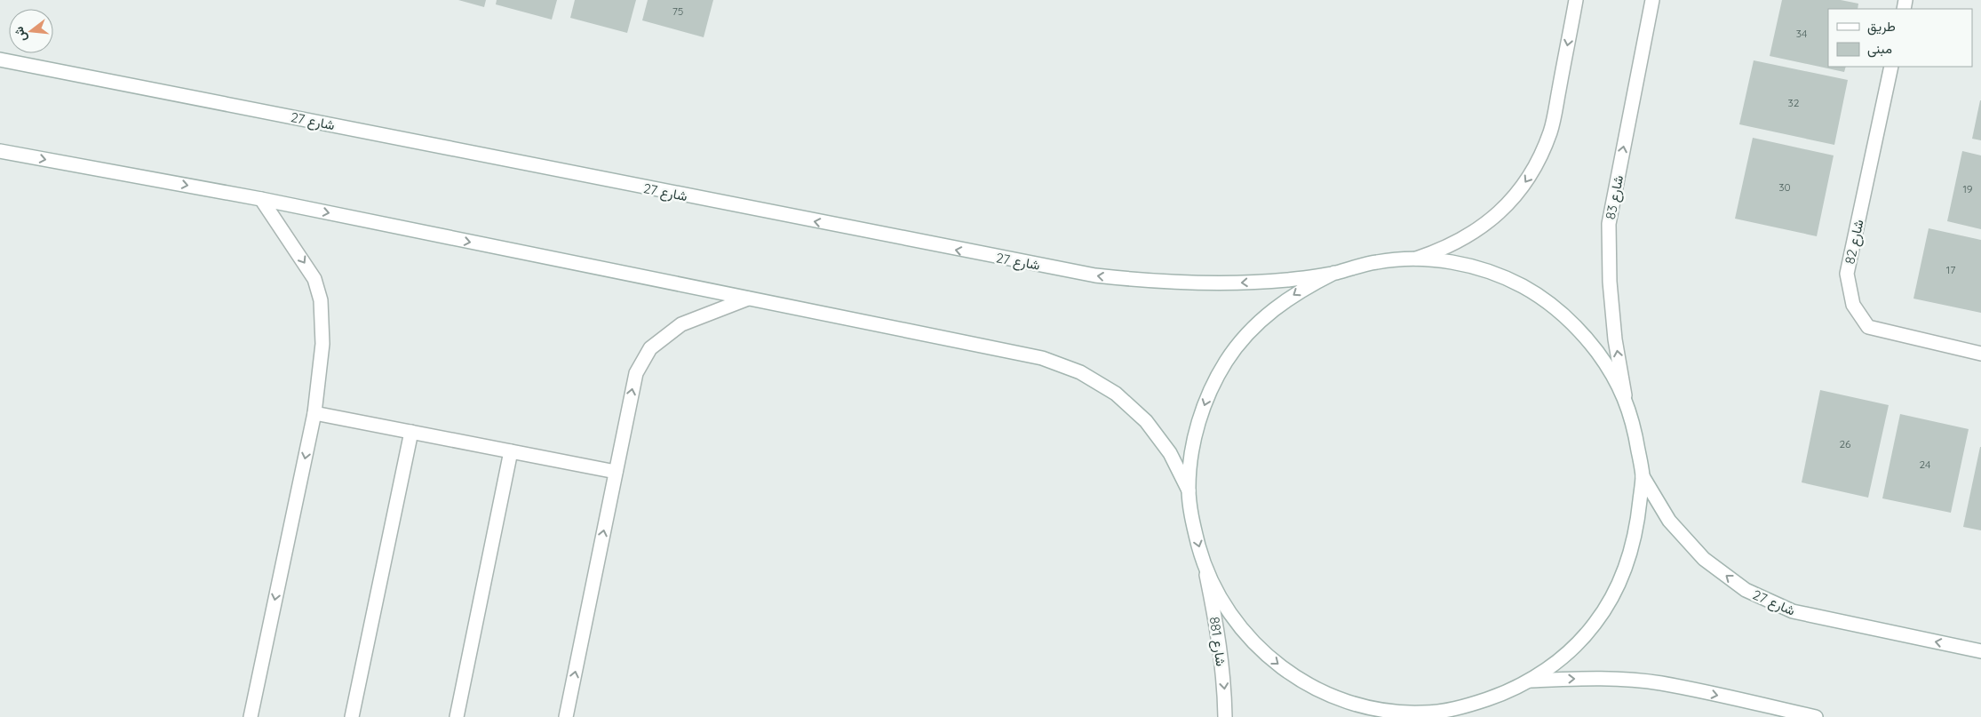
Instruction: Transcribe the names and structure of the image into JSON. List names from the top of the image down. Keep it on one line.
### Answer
{"streets":{"main road":["شارع 27","شارع 83","شارع 82","شارع 881"]},"one_way":["شارع 83","شارع 881"],"house_numbers":["75","34","32","30","19","17","26","24"],"legend":["طريق","مبنى"],"north":"left"}
